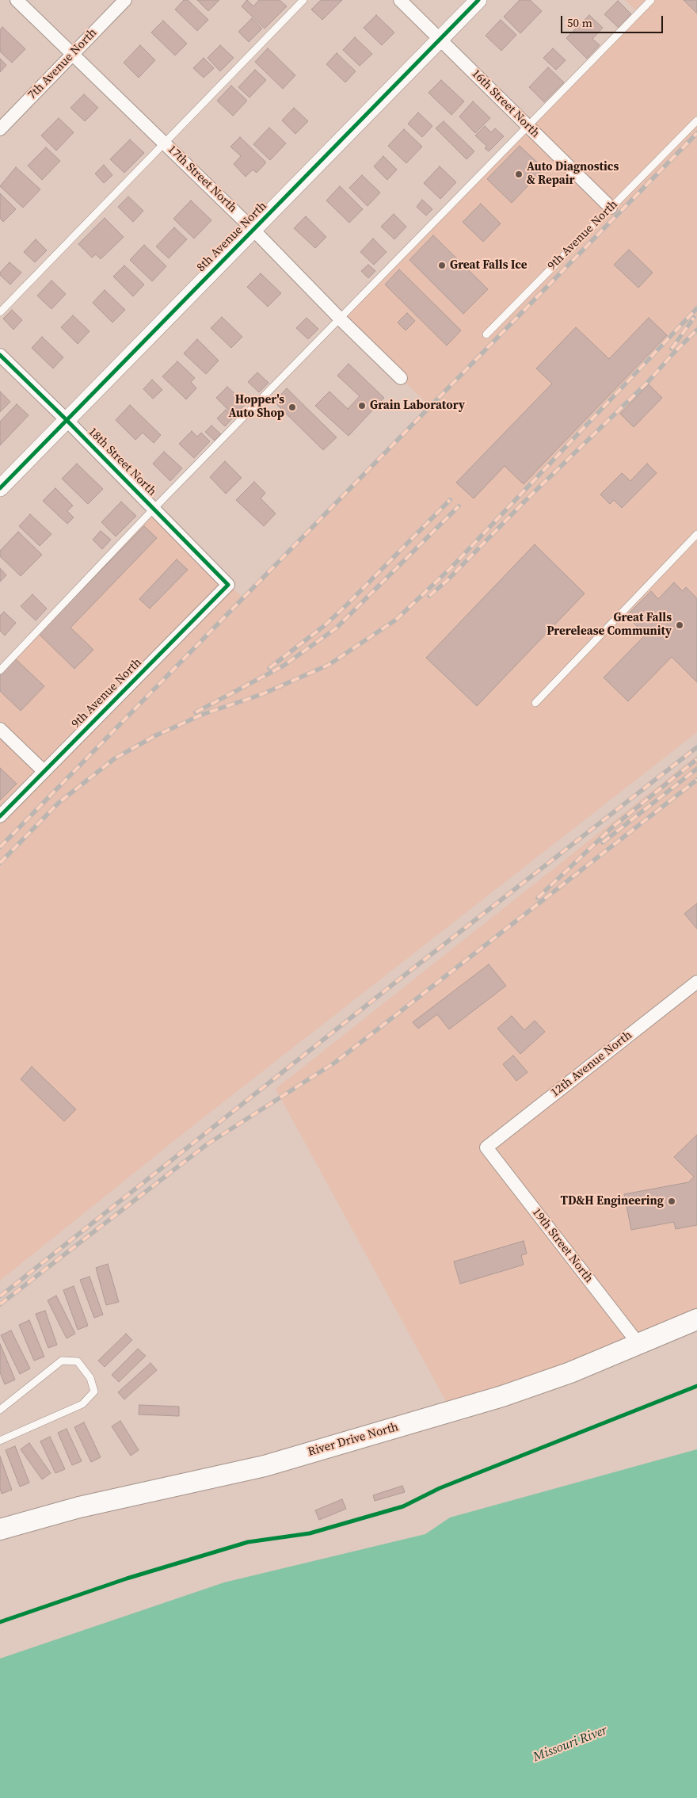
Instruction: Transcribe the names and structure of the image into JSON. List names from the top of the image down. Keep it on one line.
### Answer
{"streets":{"main road":["River Drive North"],"street":["7th Avenue North","16th Street North","17th Street North","9th Avenue North","8th Avenue North","18th Street North","12th Avenue North","19th Street North"]},"crossings":[["7th Avenue North","17th Street North"],["16th Street North","9th Avenue North"],["16th Street North","8th Avenue North"],["17th Street North","8th Avenue North"],["9th Avenue North","18th Street North"],["8th Avenue North","18th Street North"],["12th Avenue North","19th Street North"],["19th Street North","River Drive North"]],"water":["Missouri River"],"places":["Auto Diagnostics & Repair","Great Falls Ice","Grain Laboratory","Hopper's Auto Shop","Great Falls Prerelease Community","TD&H Engineering"],"scale_bar":"50 m"}
